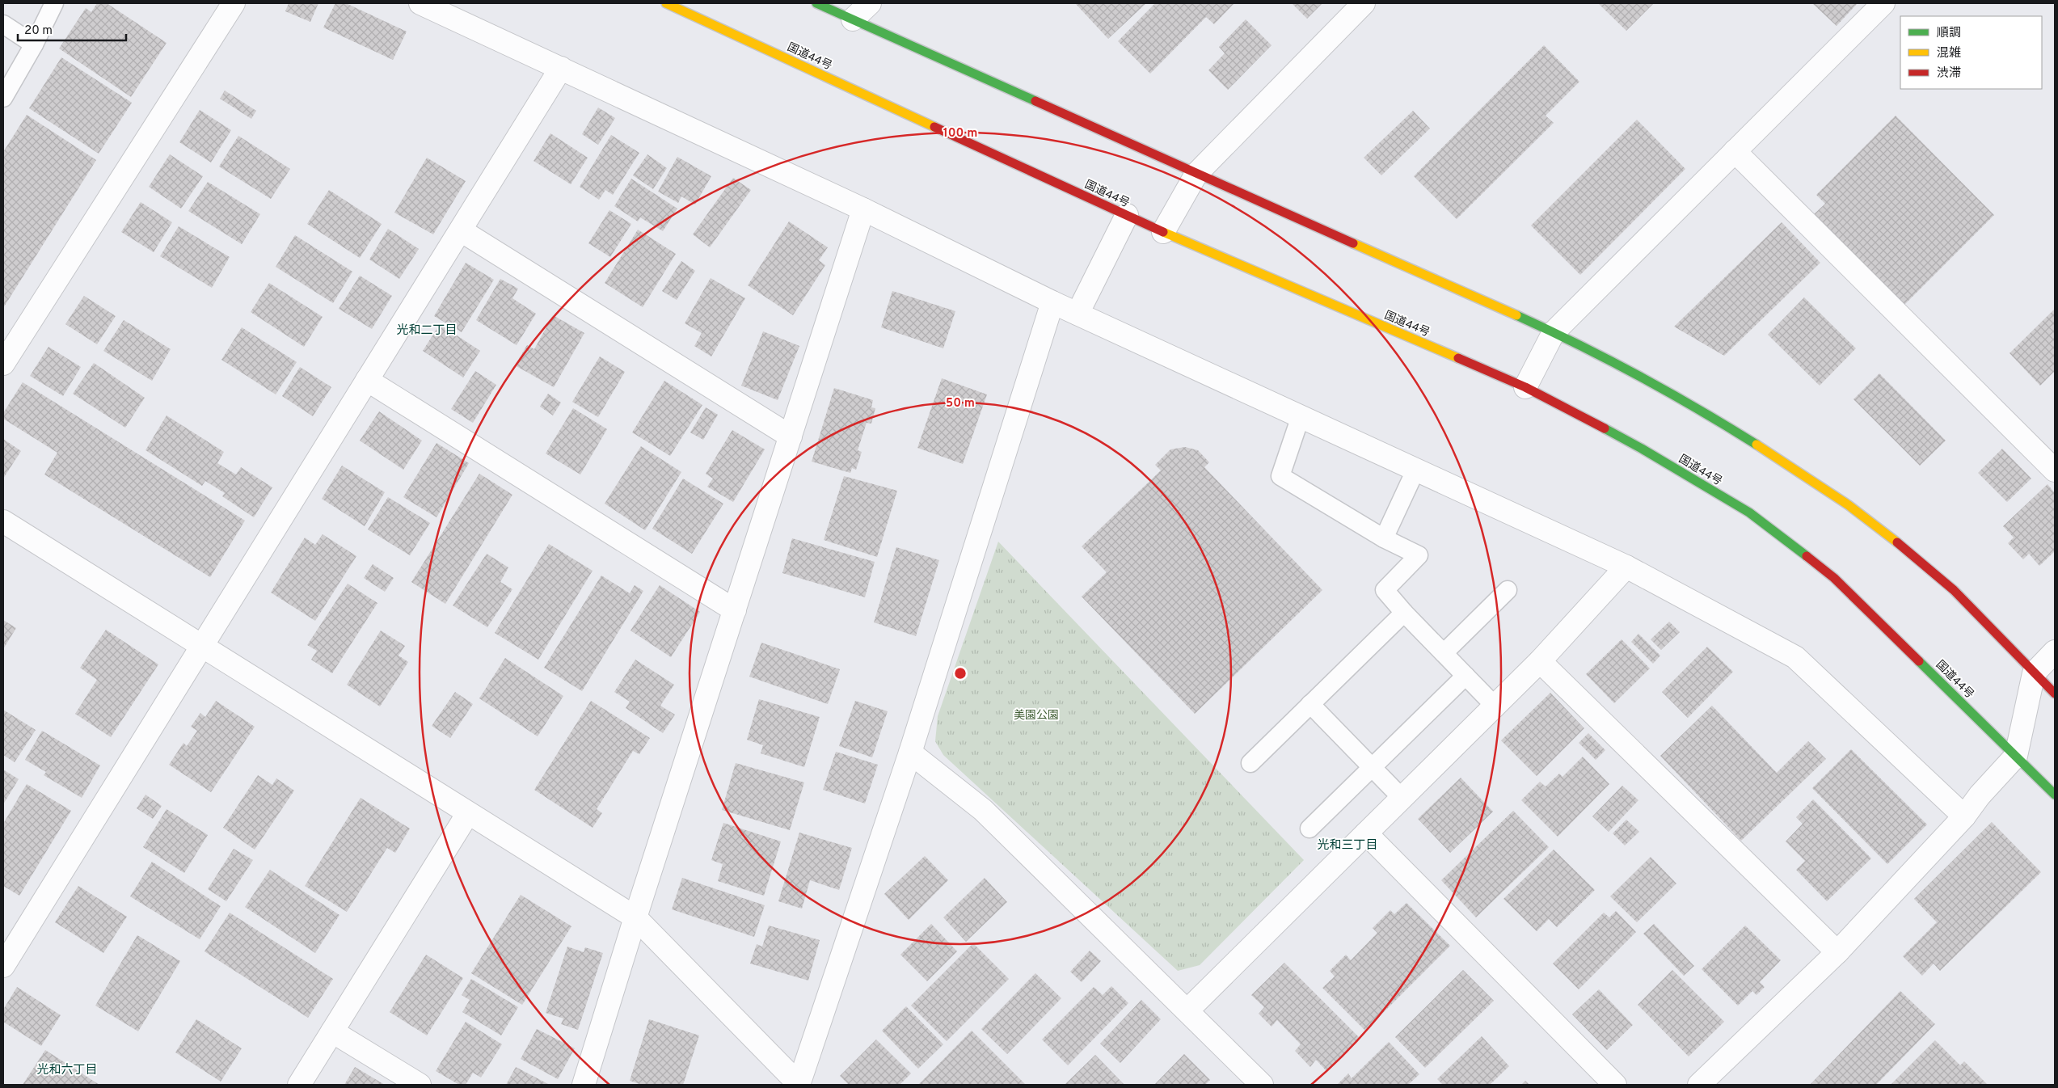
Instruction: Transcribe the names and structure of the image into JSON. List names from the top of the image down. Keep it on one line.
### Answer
{"streets":{"highway":["国道44号"]},"districts":["光和二丁目","光和三丁目","光和六丁目"],"parks":["美園公園"],"legend":["順調","混雑","渋滞"],"scale_bar":"20 m","rings":["100 m","50 m"]}
